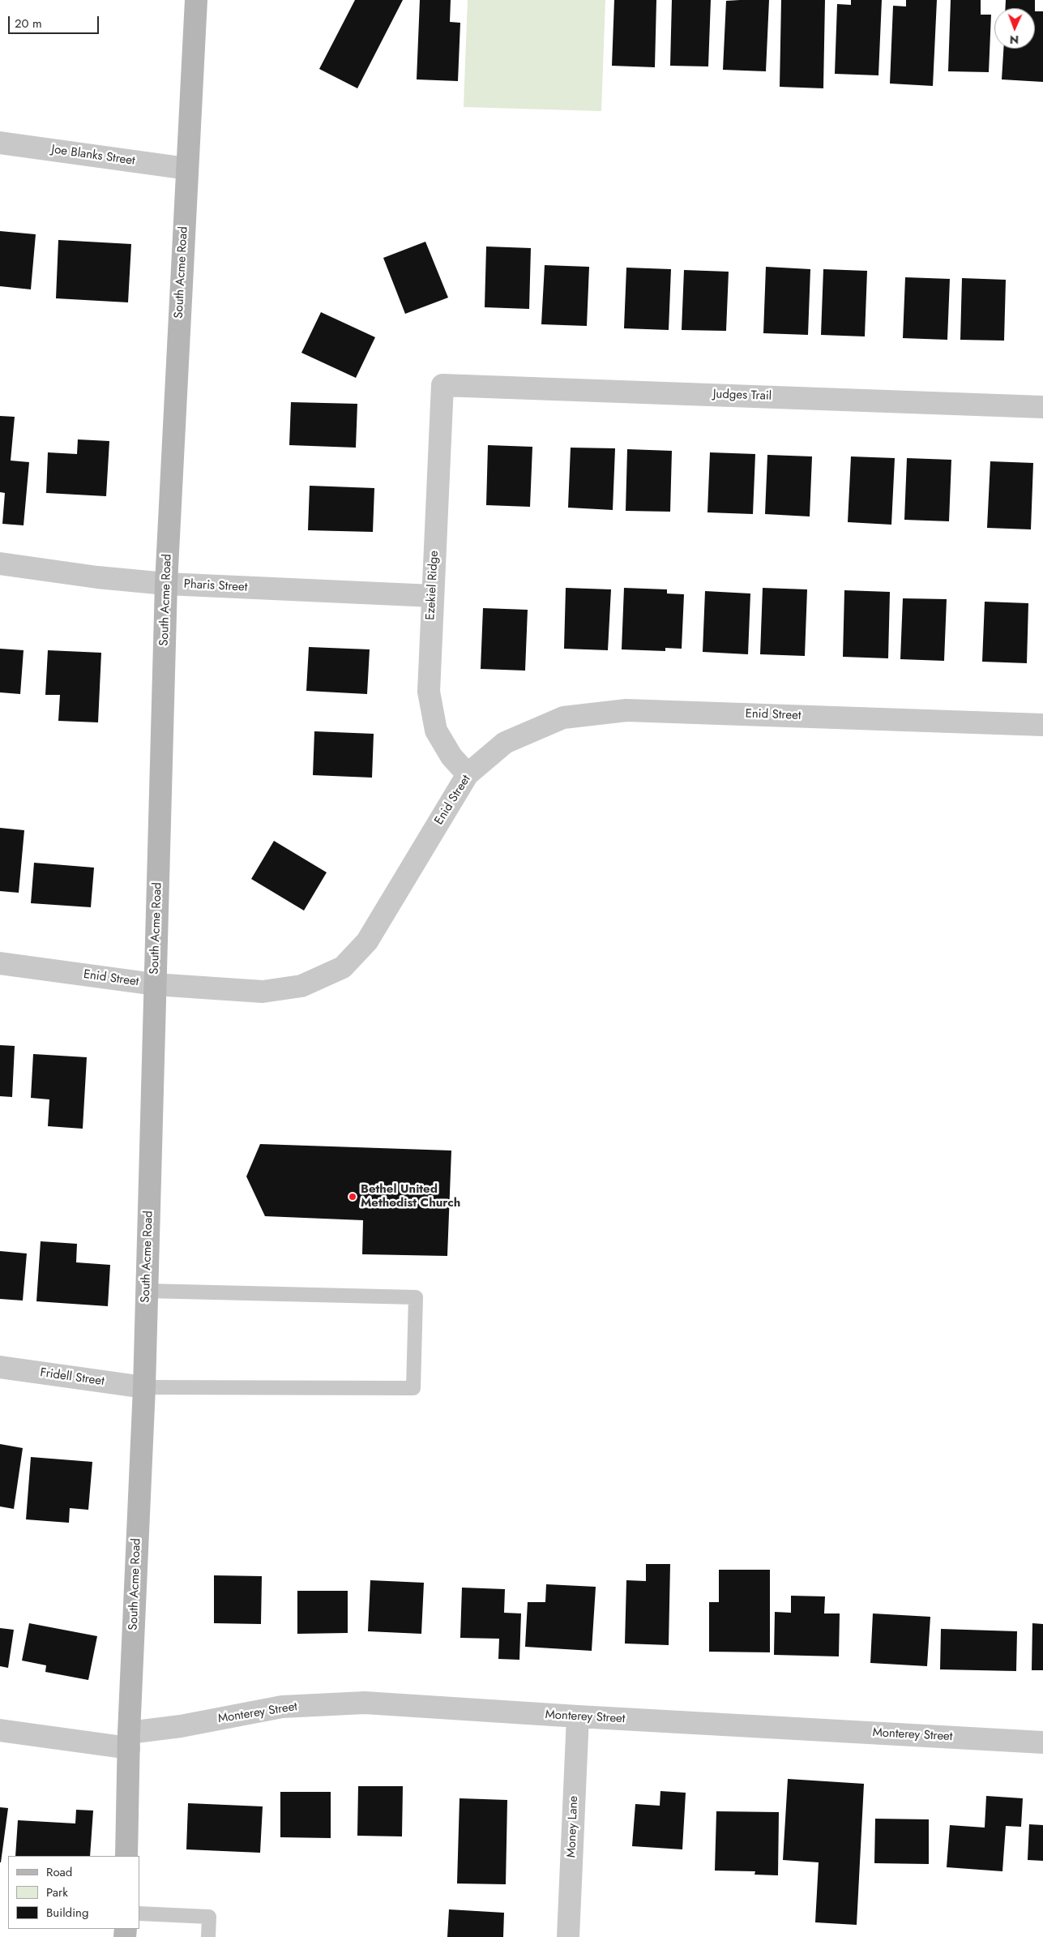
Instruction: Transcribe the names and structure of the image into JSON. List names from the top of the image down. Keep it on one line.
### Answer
{"streets":{"street":["Joe Blanks Street","South Acme Road","Judges Trail","Ezekiel Ridge","Pharis Street","Enid Street","Fridell Street","Monterey Street","Money Lane"]},"crossings":[["Joe Blanks Street","South Acme Road"],["South Acme Road","Pharis Street"],["South Acme Road","Enid Street"],["South Acme Road","Fridell Street"],["South Acme Road","Monterey Street"],["Judges Trail","Ezekiel Ridge"],["Ezekiel Ridge","Pharis Street"],["Ezekiel Ridge","Enid Street"],["Monterey Street","Money Lane"]],"places":["Bethel United Methodist Church"],"legend":["Road","Park","Building"],"scale_bar":"20 m","north":"bottom"}
